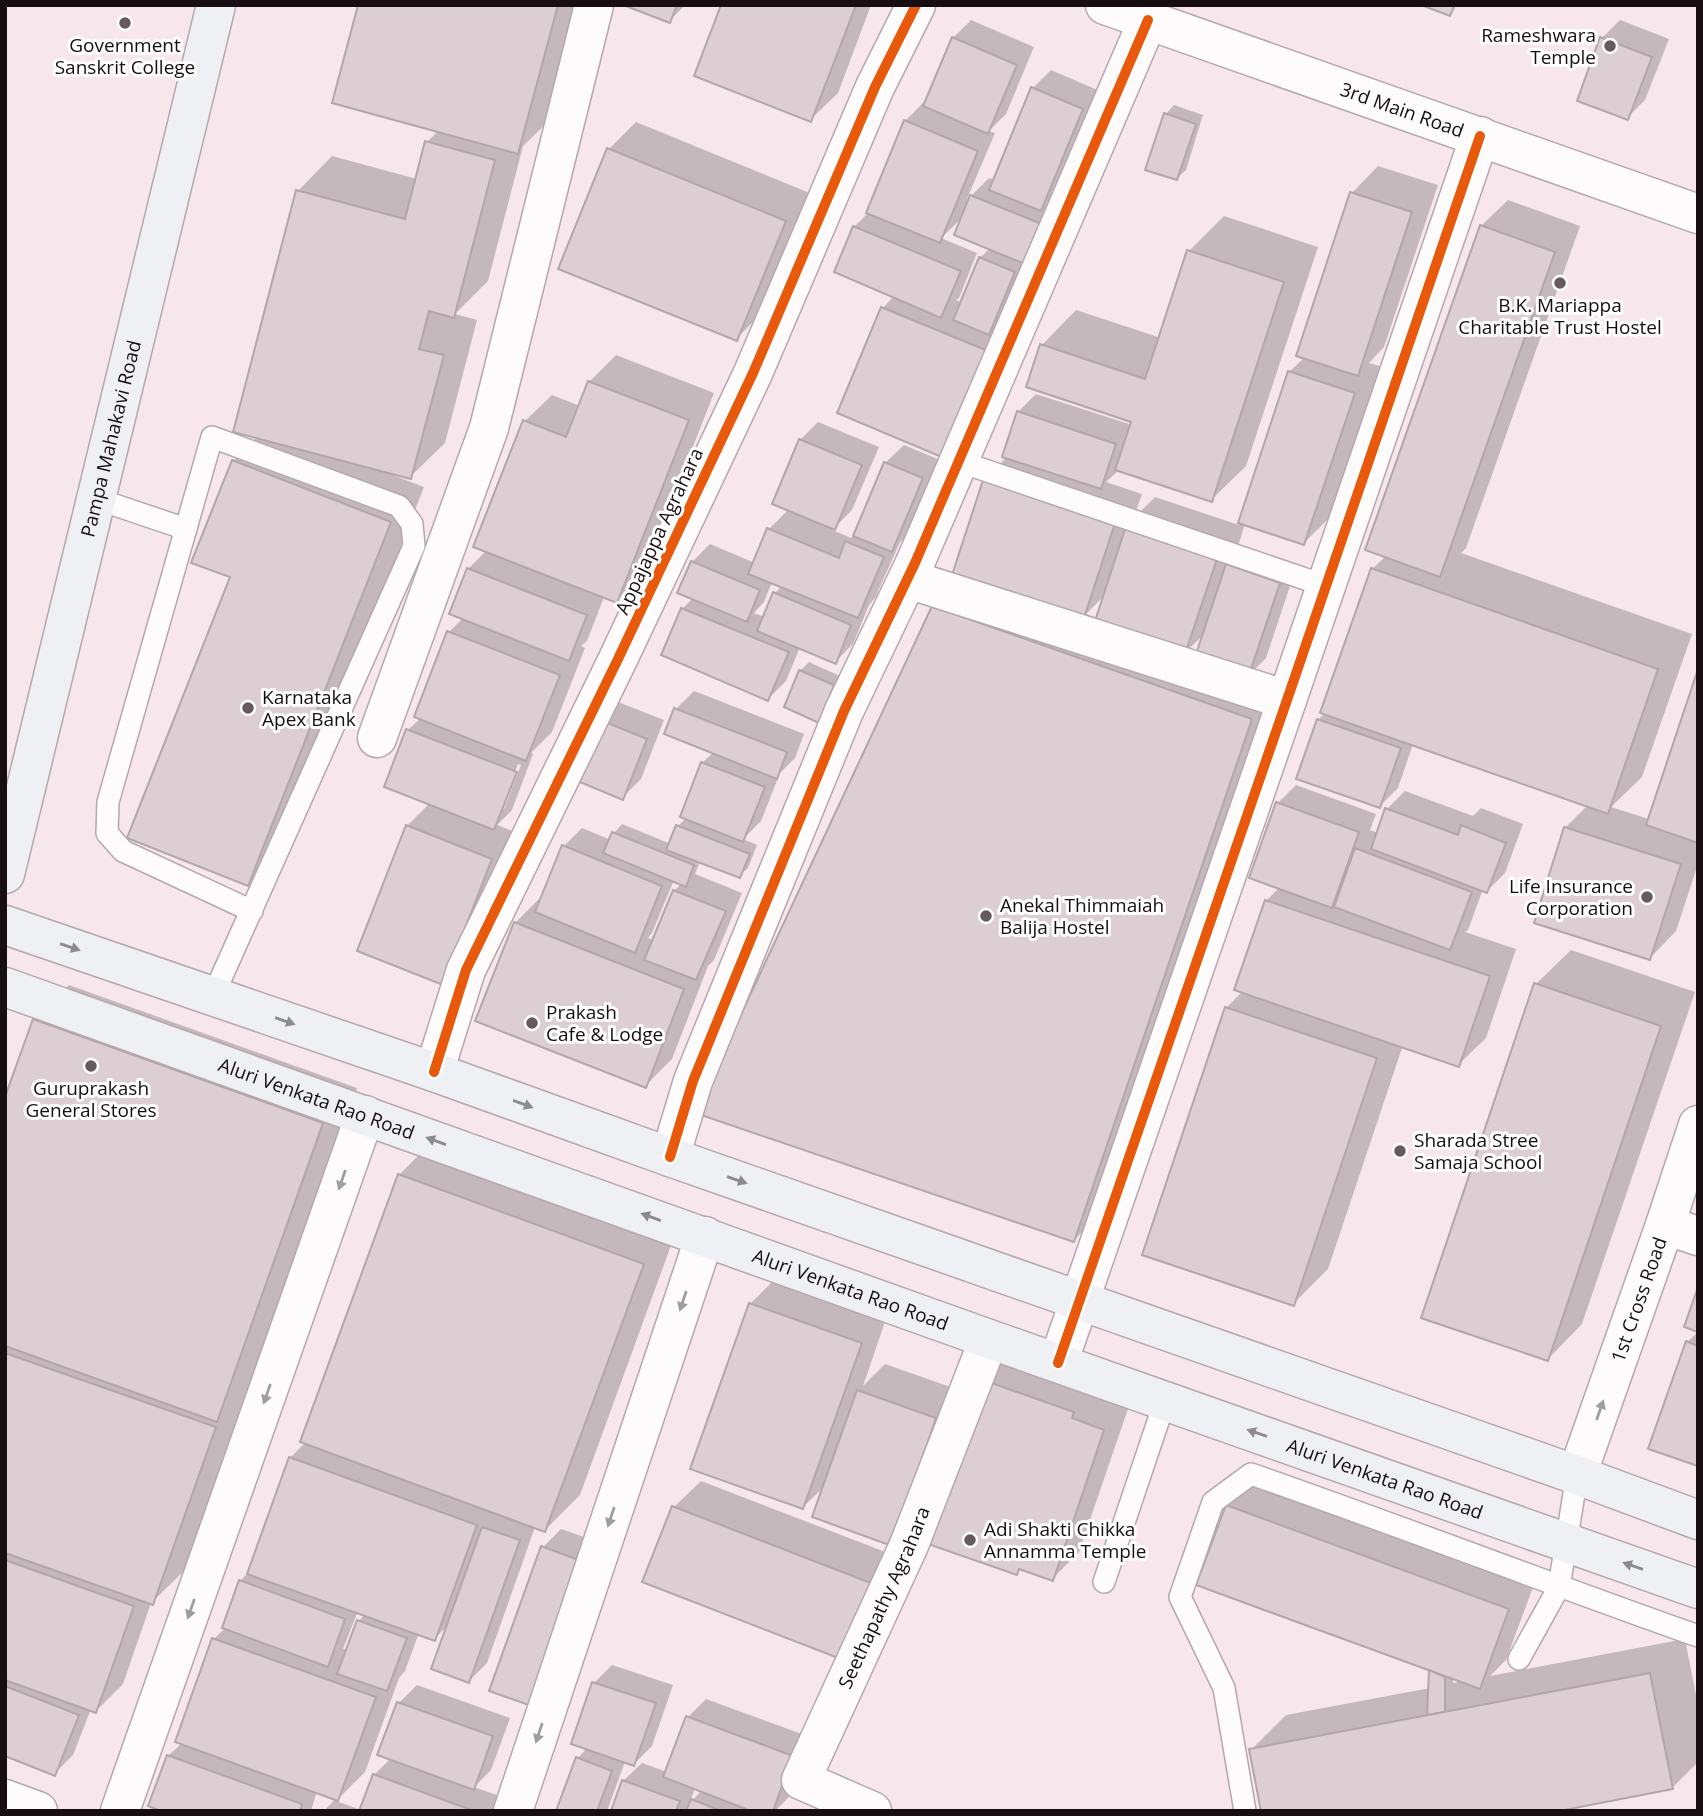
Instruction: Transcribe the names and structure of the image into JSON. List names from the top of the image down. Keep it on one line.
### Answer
{"streets":{"main road":["Pampa Mahakavi Road","Aluri Venkata Rao Road"],"street":["3rd Main Road","Appajappa Agrahara","1st Cross Road","Seethapathy Agrahara"]},"crossings":[["Aluri Venkata Rao Road","Seethapathy Agrahara"]],"one_way":["1st Cross Road"],"places":["Government Sanskrit College","Rameshwara Temple","B.K. Mariappa Charitable Trust Hostel","Karnataka Apex Bank","Life Insurance Corporation","Anekal Thimmaiah Balija Hostel","Prakash Cafe & Lodge","Guruprakash General Stores","Sharada Stree Samaja School","Adi Shakti Chikka Annamma Temple"]}
